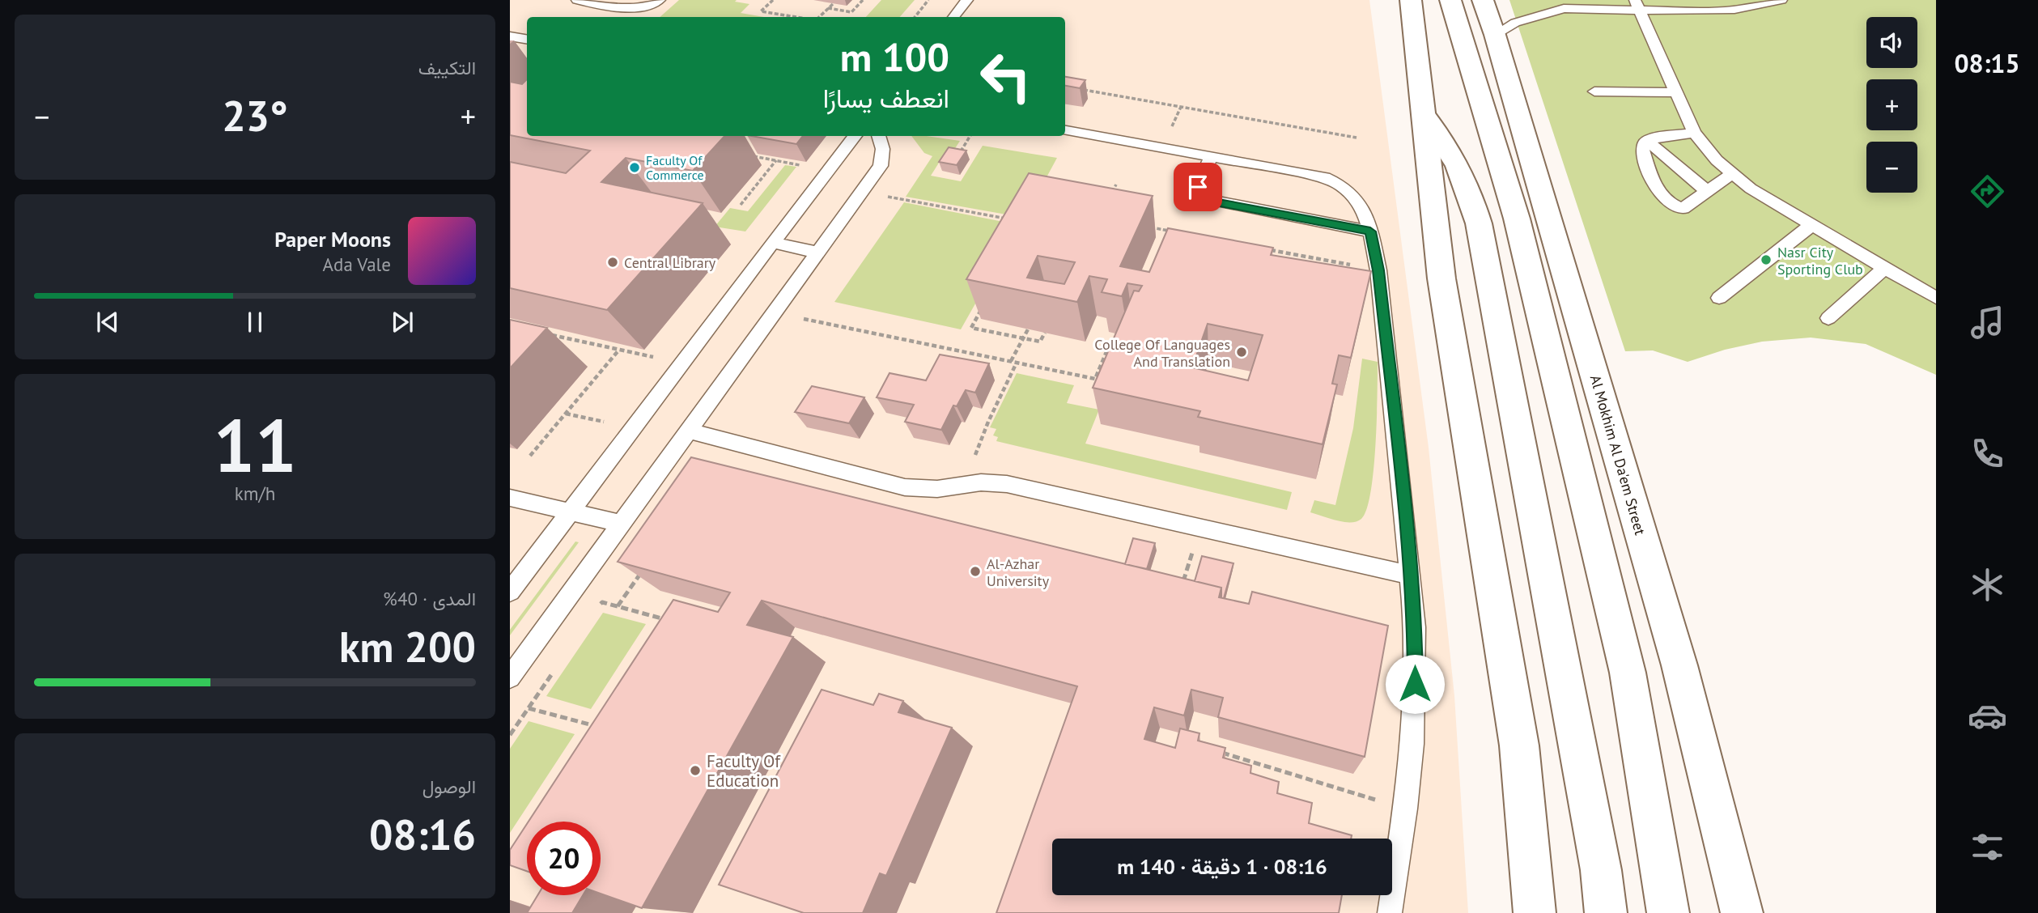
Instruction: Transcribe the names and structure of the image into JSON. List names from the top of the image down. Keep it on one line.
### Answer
{"streets":{"main road":["Al Mokhim Al Da'em Street"]},"places":["Faculty Of Commerce","Nasr City Sporting Club","Central Library","College Of Languages And Translation","Al-Azhar University","Faculty Of Education"],"page":{"tabs":"08:15","tile":["التكييف",["11","km/h"],["المدى · 40%","200 km"],["الوصول","08:16"]],"map_buttons":["+","−"],"turn":["100 m","انعطف يسارًا"],"heat":["−","23°","+"],"song":["Paper Moons","Ada Vale"],"limit":"20","trip":"08:16 · 1 دقيقة · 140 m"}}
